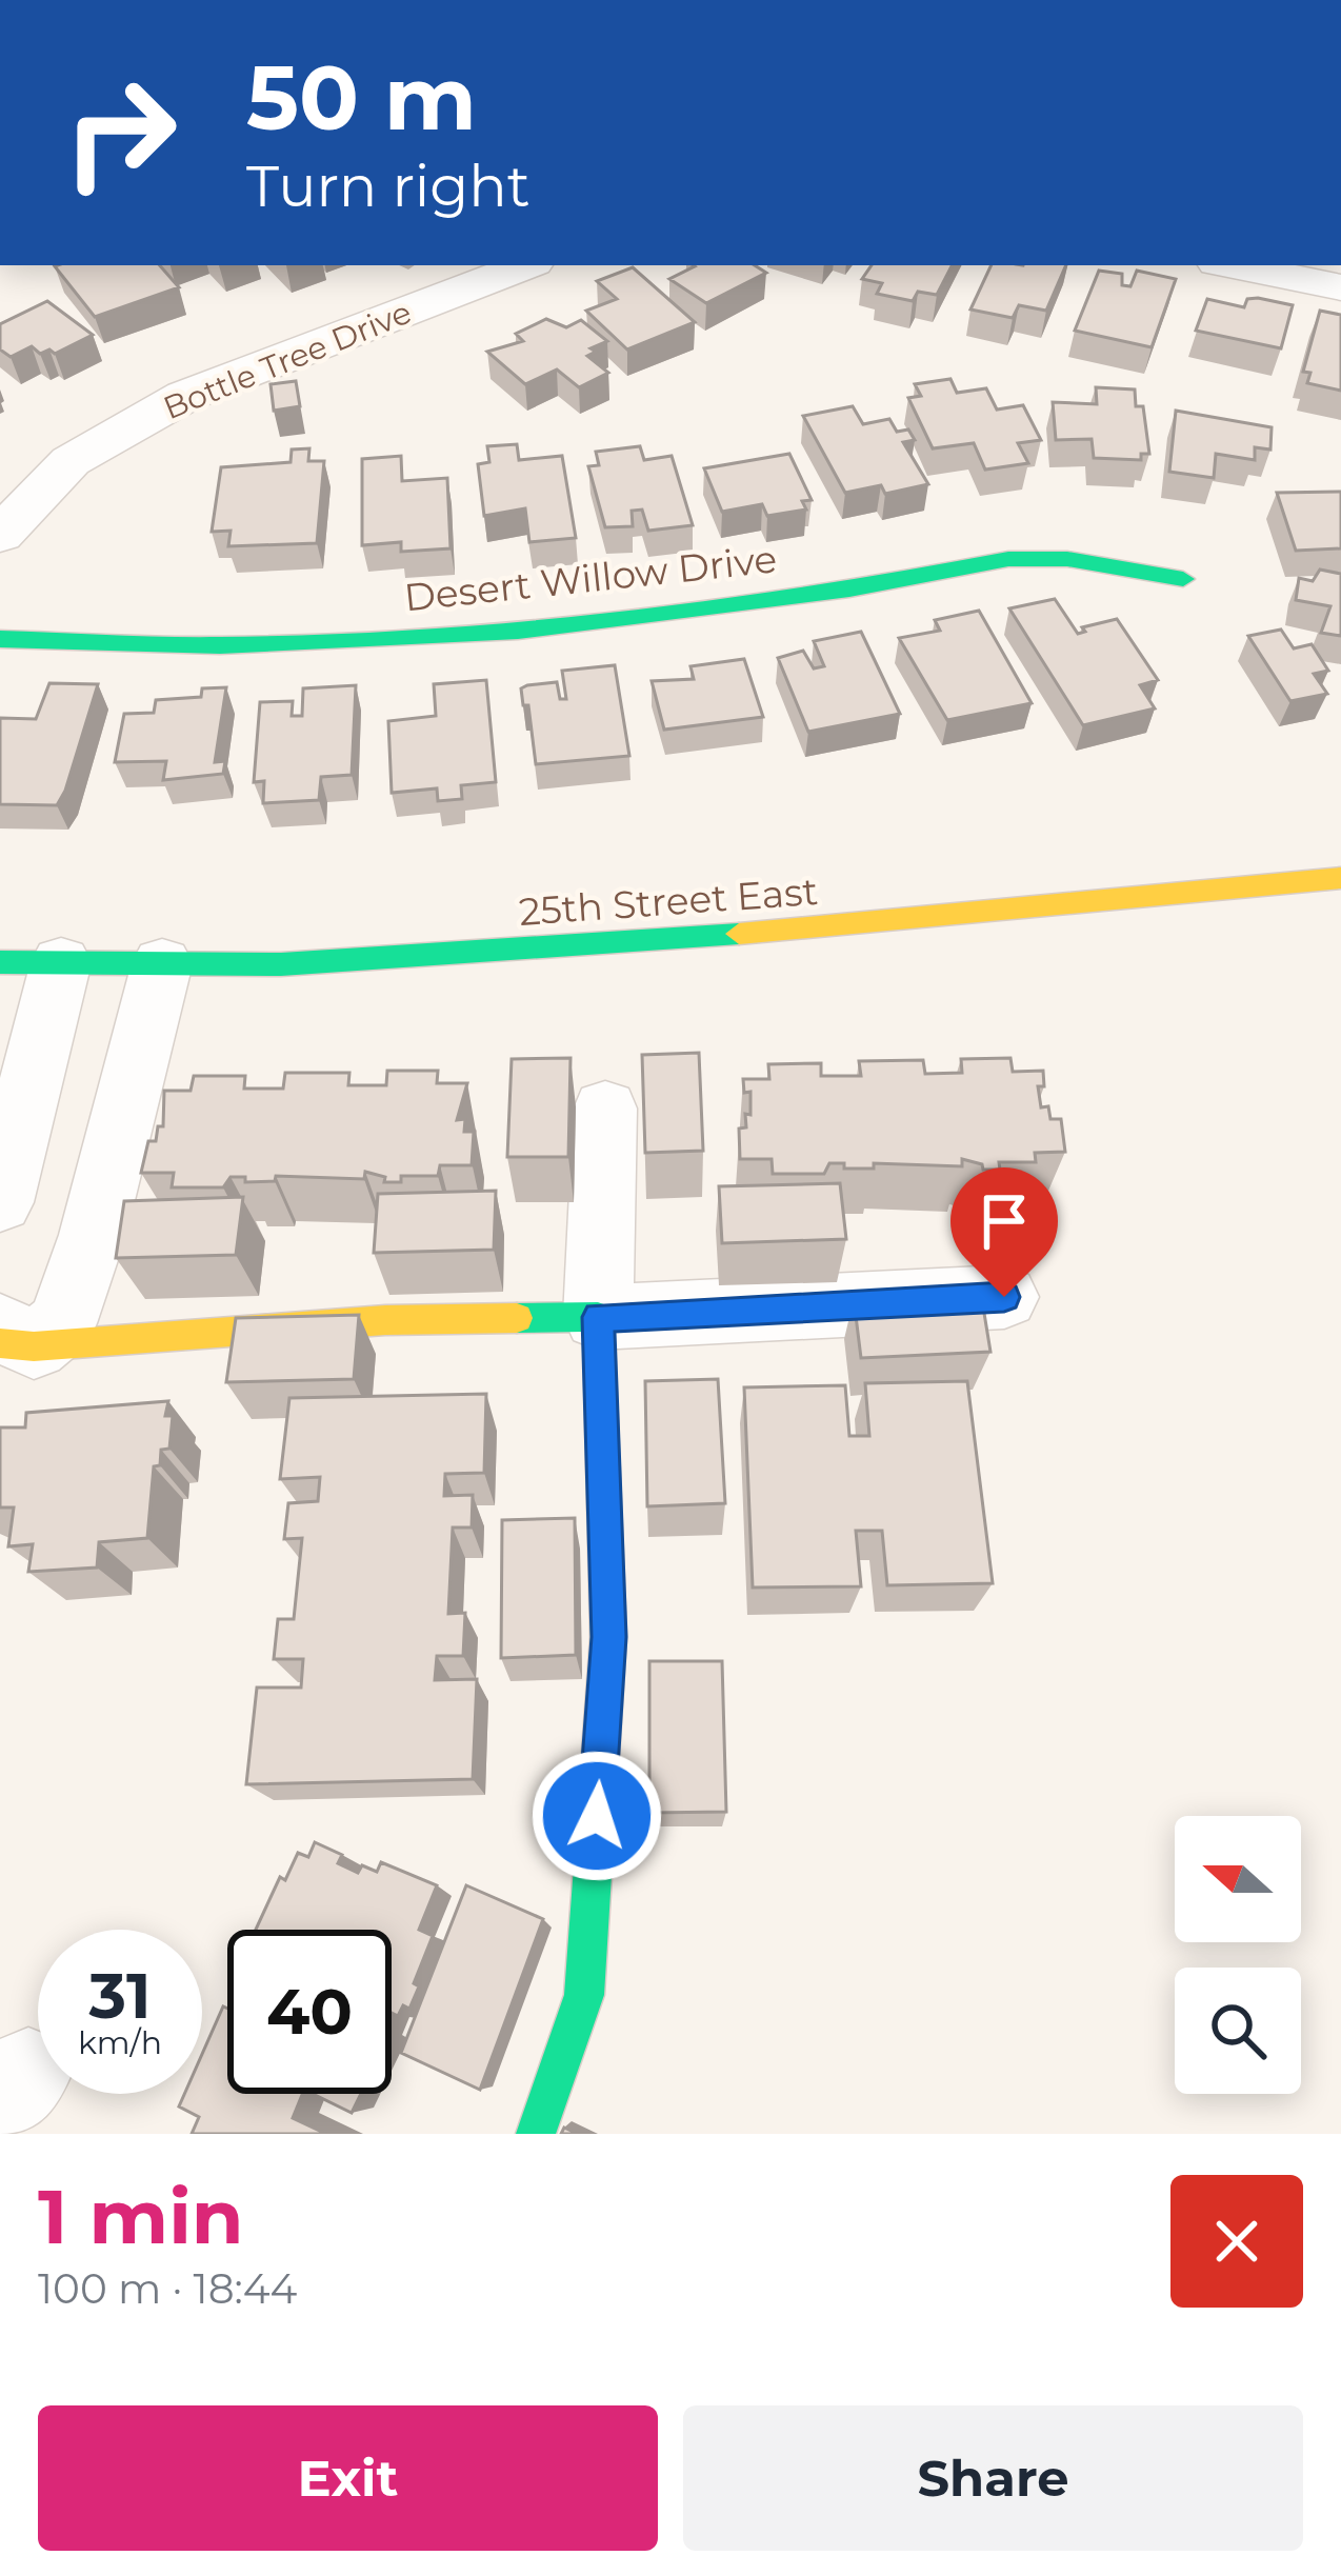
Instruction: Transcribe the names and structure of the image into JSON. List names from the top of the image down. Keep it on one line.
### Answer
{"streets":{"street":["Bottle Tree Drive","Desert Willow Drive","25th Street East"]},"north":"left","page":{"turn":["50 m","Turn right"],"speed":"31 km/h","limit":"40","heading":["1 min","100 m · 18:44"],"buttons":["Exit","Share"]}}
